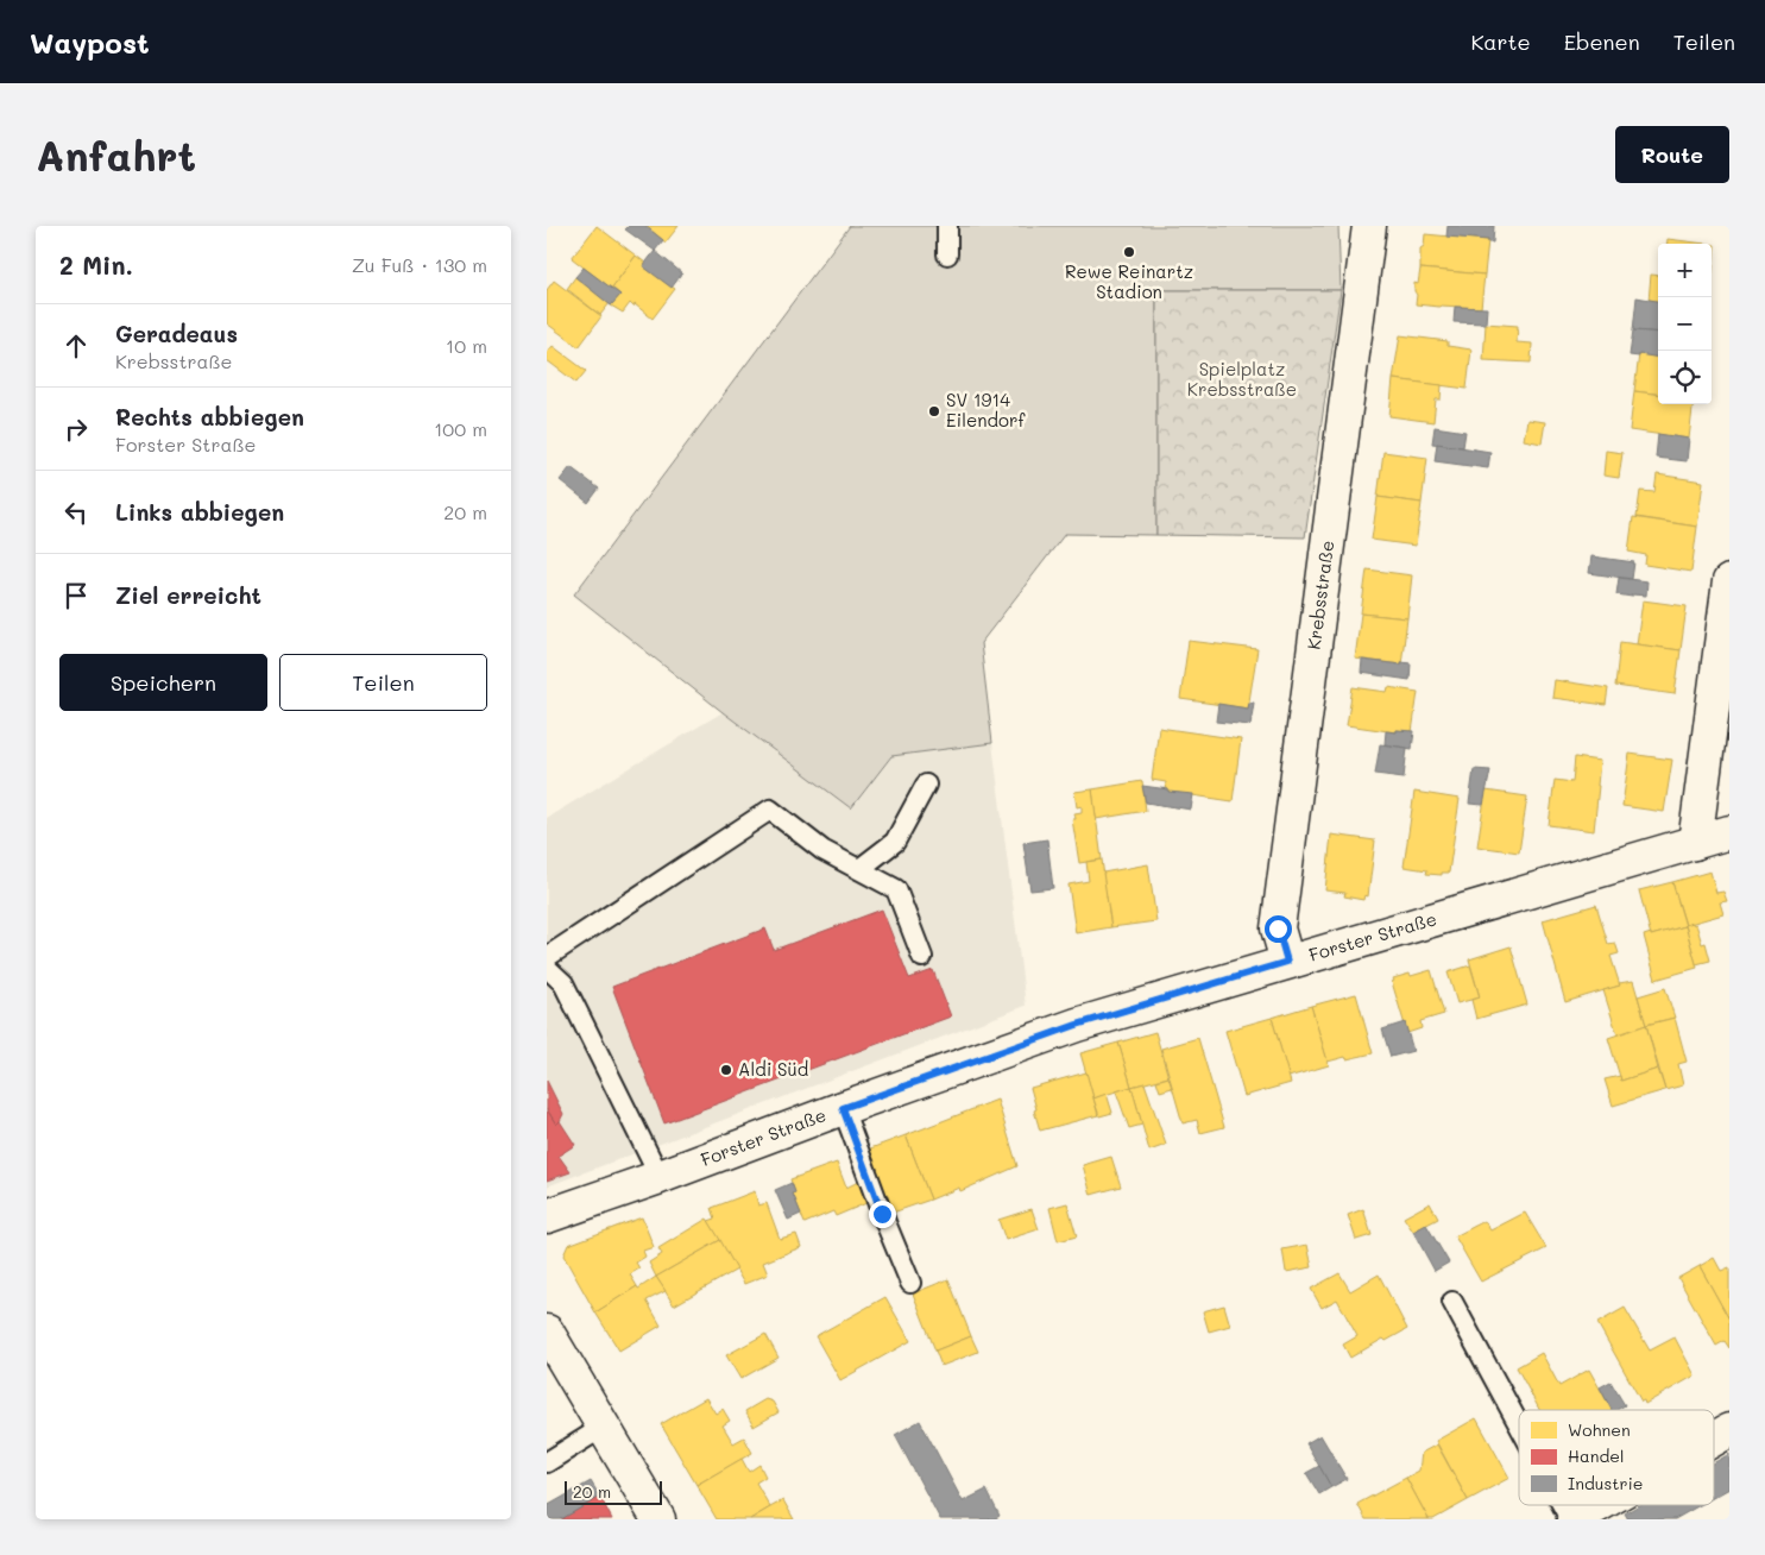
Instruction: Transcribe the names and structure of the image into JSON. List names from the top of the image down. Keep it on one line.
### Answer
{"streets":{"street":["Krebsstraße","Forster Straße"]},"crossings":[["Krebsstraße","Forster Straße"]],"parks":["Spielplatz Krebsstraße"],"places":["Rewe Reinartz Stadion","SV 1914 Eilendorf","Aldi Süd"],"legend":["Wohnen","Handel","Industrie"],"scale_bar":"20 m","page":{"header":"Waypost","nav":["Karte","Ebenen","Teilen"],"buttons":["Route",["Speichern","Teilen"]],"title":"Anfahrt","heading":["2 Min.","Zu Fuß · 130 m"],"map_buttons":["+","−"],"list":[["Geradeaus","Krebsstraße","10 m"],["Rechts abbiegen","Forster Straße","100 m"],["Links abbiegen","20 m"],"Ziel erreicht"],"scale":"20 m"}}
